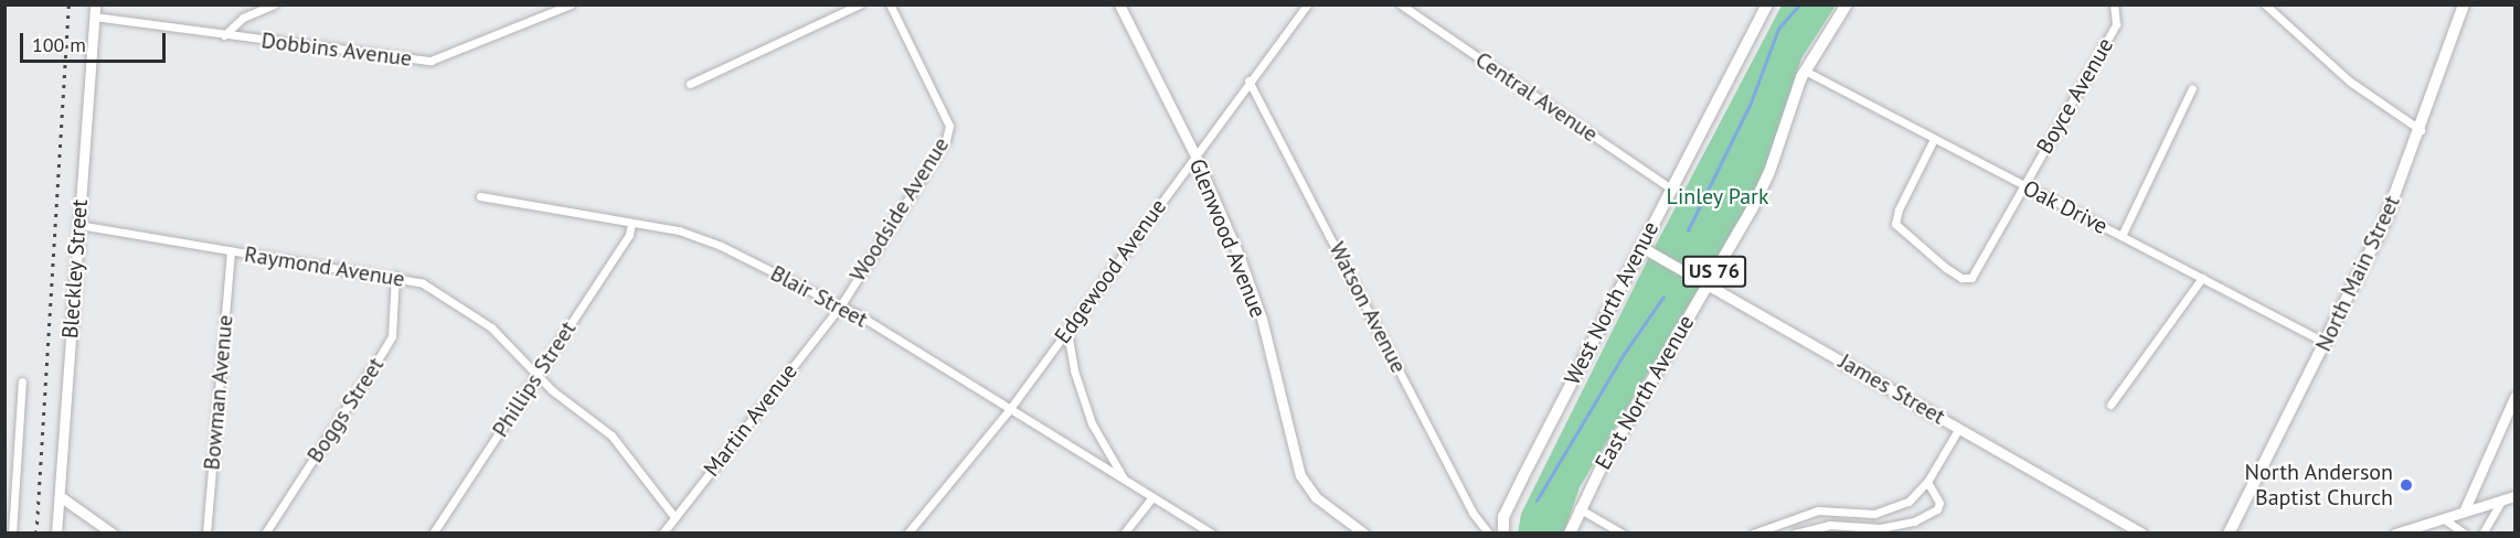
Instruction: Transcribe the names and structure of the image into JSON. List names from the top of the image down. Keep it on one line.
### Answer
{"streets":{"main road":["US 76","North Main Street","West North Avenue","East North Avenue"],"street":["Dobbins Avenue","Boyce Avenue","Central Avenue","Oak Drive","Woodside Avenue","Glenwood Avenue","Raymond Avenue","Bleckley Street","Edgewood Avenue","Blair Street","Watson Avenue","Phillips Street","James Street","Bowman Avenue","Boggs Street","Martin Avenue"]},"crossings":[["Dobbins Avenue","Bleckley Street"],["Boyce Avenue","Oak Drive"],["Central Avenue","West North Avenue"],["Oak Drive","North Main Street"],["Oak Drive","East North Avenue"],["Woodside Avenue","Blair Street"],["Woodside Avenue","Martin Avenue"],["Glenwood Avenue","Edgewood Avenue"],["Raymond Avenue","Bleckley Street"],["Raymond Avenue","Phillips Street"],["Raymond Avenue","Bowman Avenue"],["Raymond Avenue","Boggs Street"],["Raymond Avenue","Martin Avenue"],["Edgewood Avenue","Blair Street"],["Edgewood Avenue","Watson Avenue"],["Blair Street","Phillips Street"],["Blair Street","Martin Avenue"],["West North Avenue","James Street"],["James Street","East North Avenue"]],"parks":["Linley Park"],"places":["North Anderson Baptist Church"],"scale_bar":"100 m"}
